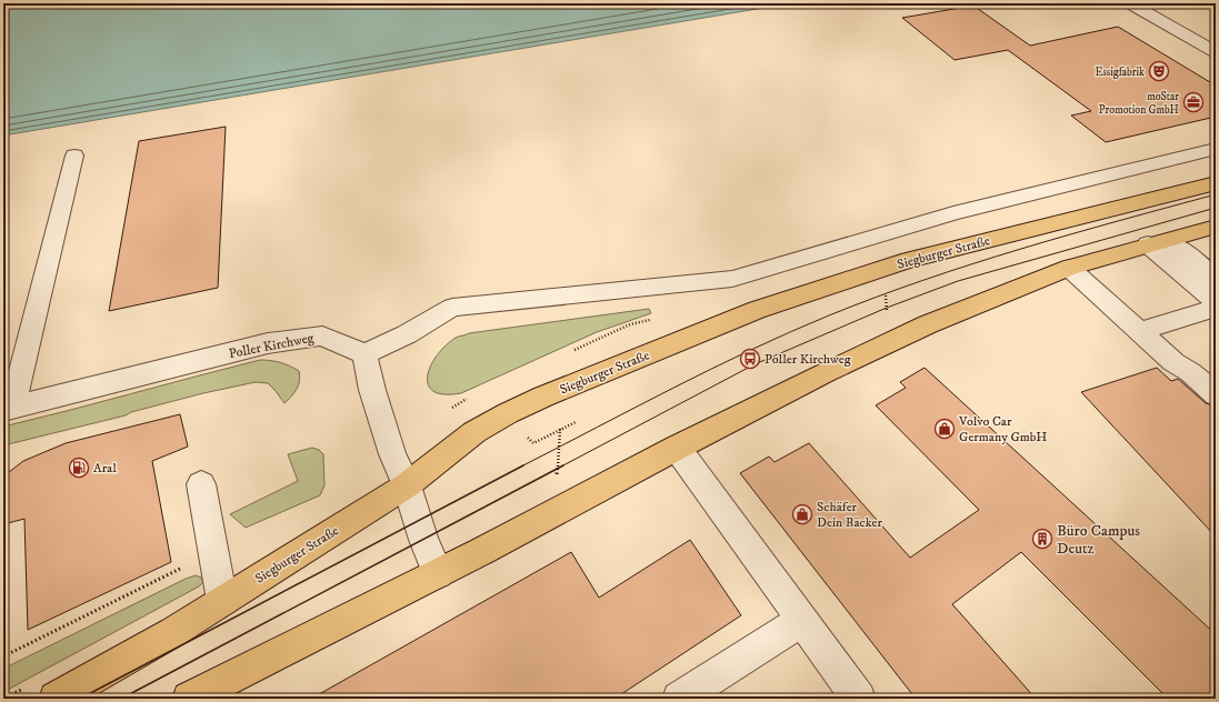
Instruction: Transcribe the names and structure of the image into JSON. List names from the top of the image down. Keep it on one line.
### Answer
{"streets":{"main road":["Siegburger Straße"],"street":["Poller Kirchweg"]},"places":{"theatre":["Essigfabrik"],"office":["moStar Promotion GmbH"],"bus stop":["Poller Kirchweg"],"shop":["Volvo Car Germany GmbH","Schäfer Dein Bäcker"],"fuel station":["Aral"],"building":["Büro Campus Deutz"]}}
